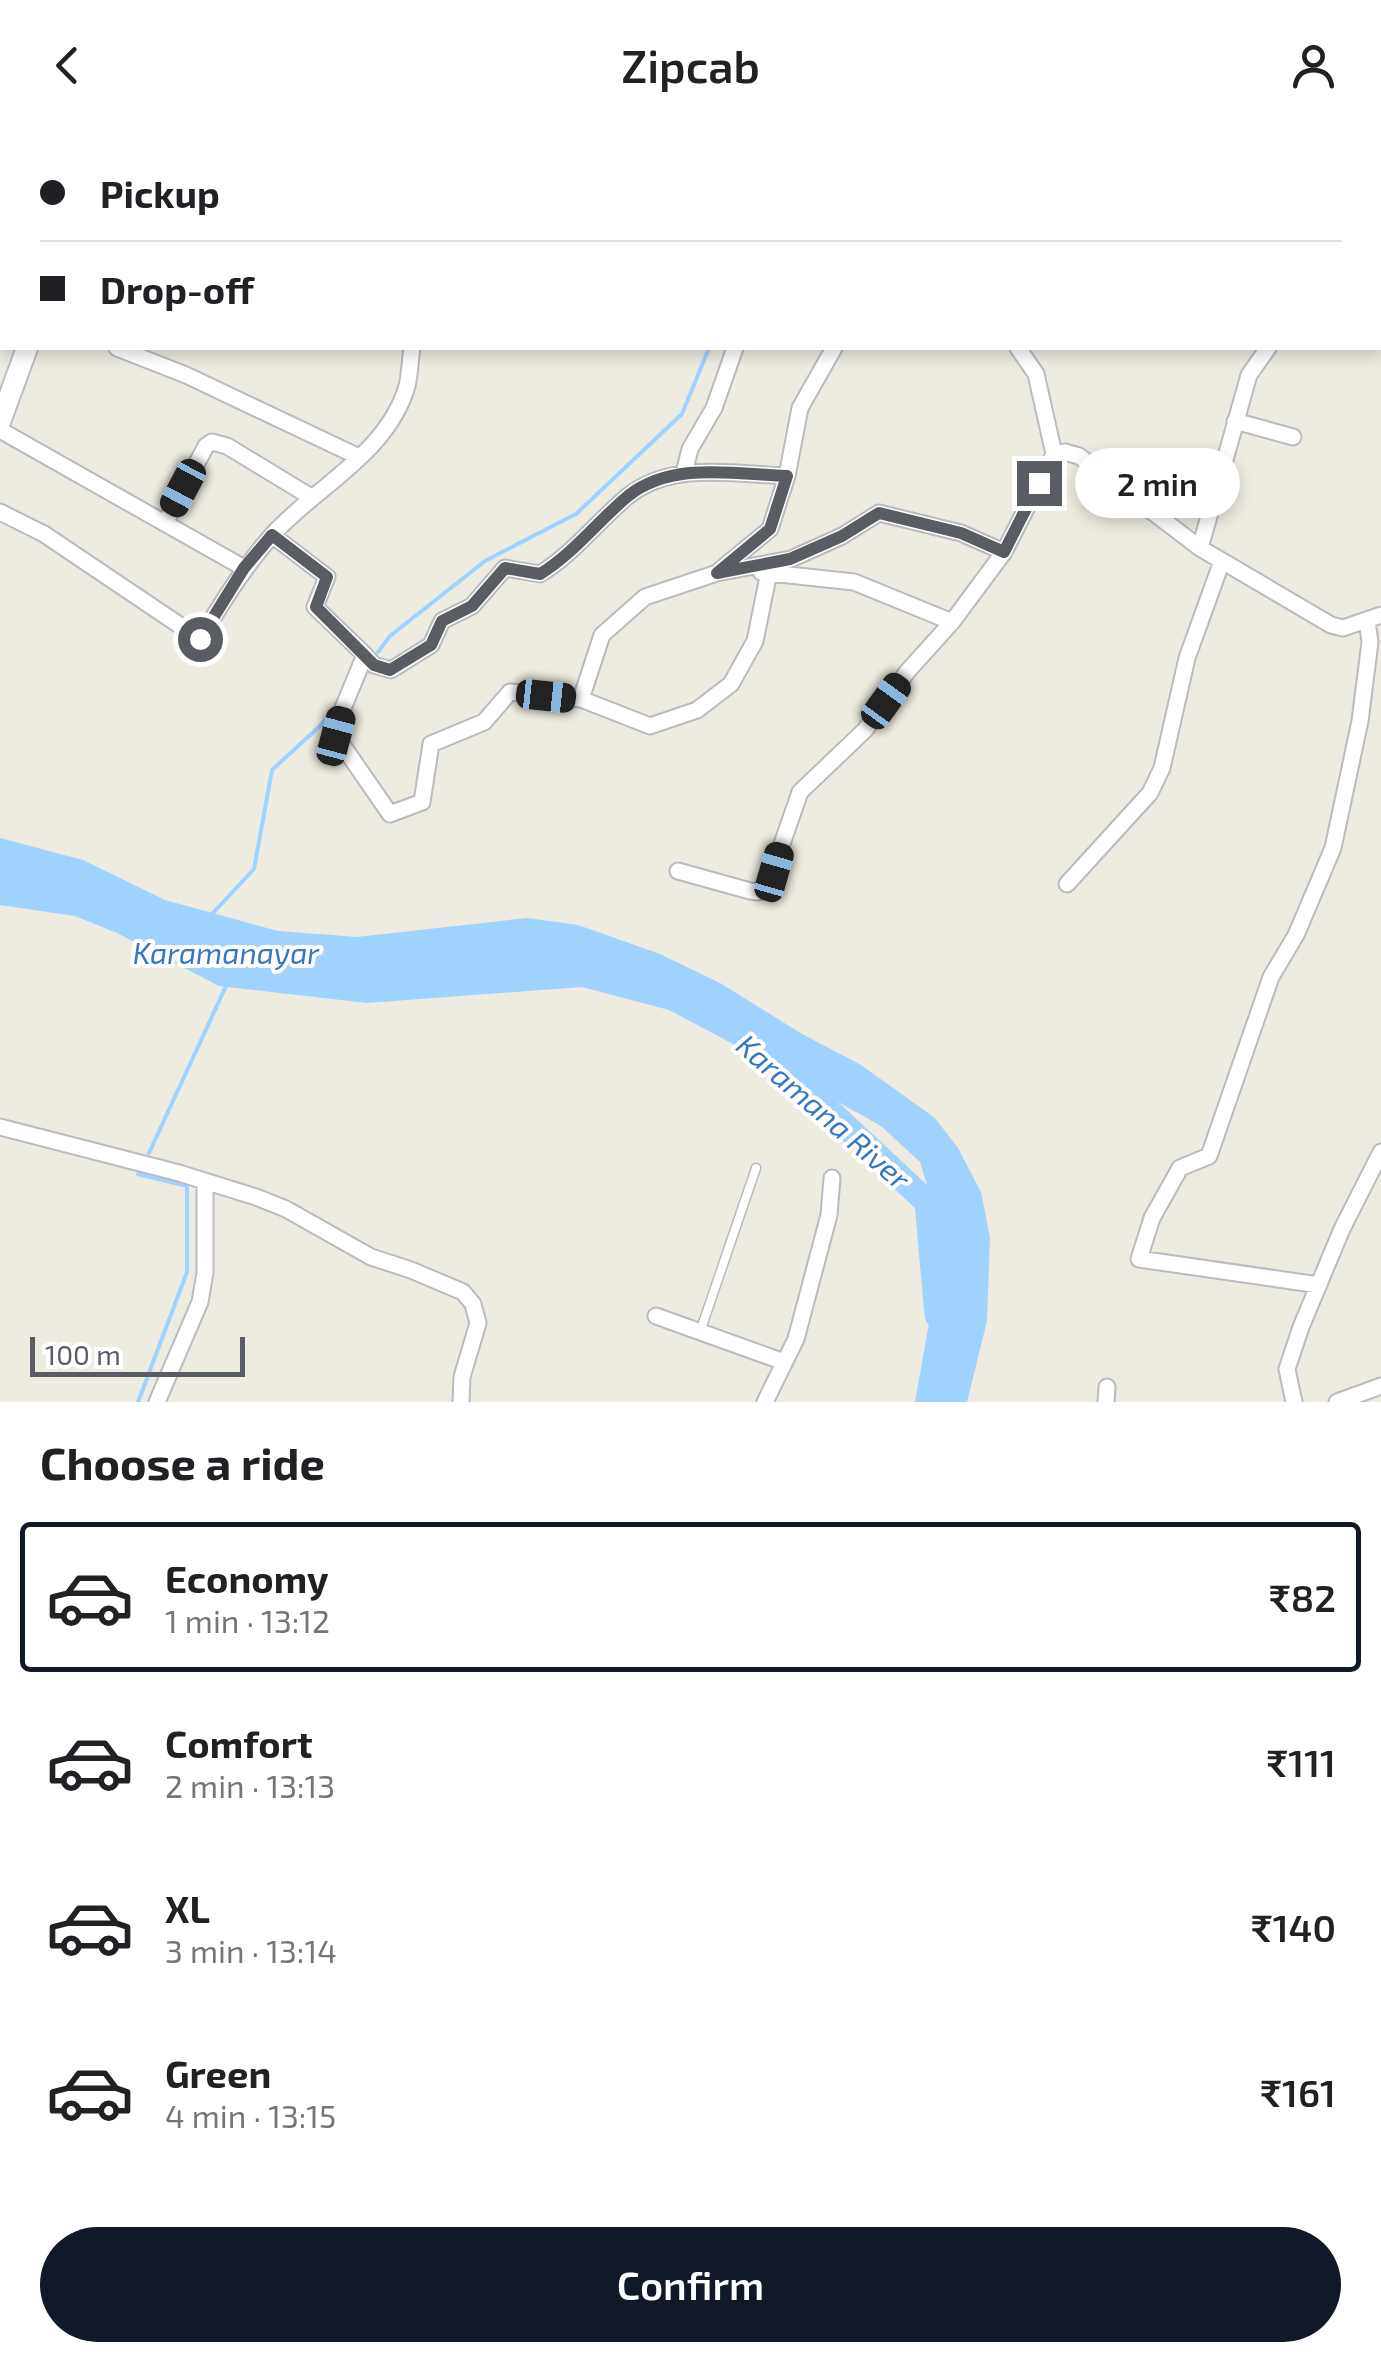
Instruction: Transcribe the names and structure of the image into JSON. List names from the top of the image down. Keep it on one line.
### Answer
{"water":["Karamanayar","Karamana River"],"scale_bar":"100 m","page":{"header":"Zipcab","banner":["Pickup","Drop-off"],"bubble":"2 min","scale":"100 m","heading":"Choose a ride","list":[{"name":"Economy","note":"1 min · 13:12","value":"₹82"},{"name":"Comfort","note":"2 min · 13:13","value":"₹111"},{"name":"XL","note":"3 min · 13:14","value":"₹140"},{"name":"Green","note":"4 min · 13:15","value":"₹161"}],"buttons":"Confirm"}}
